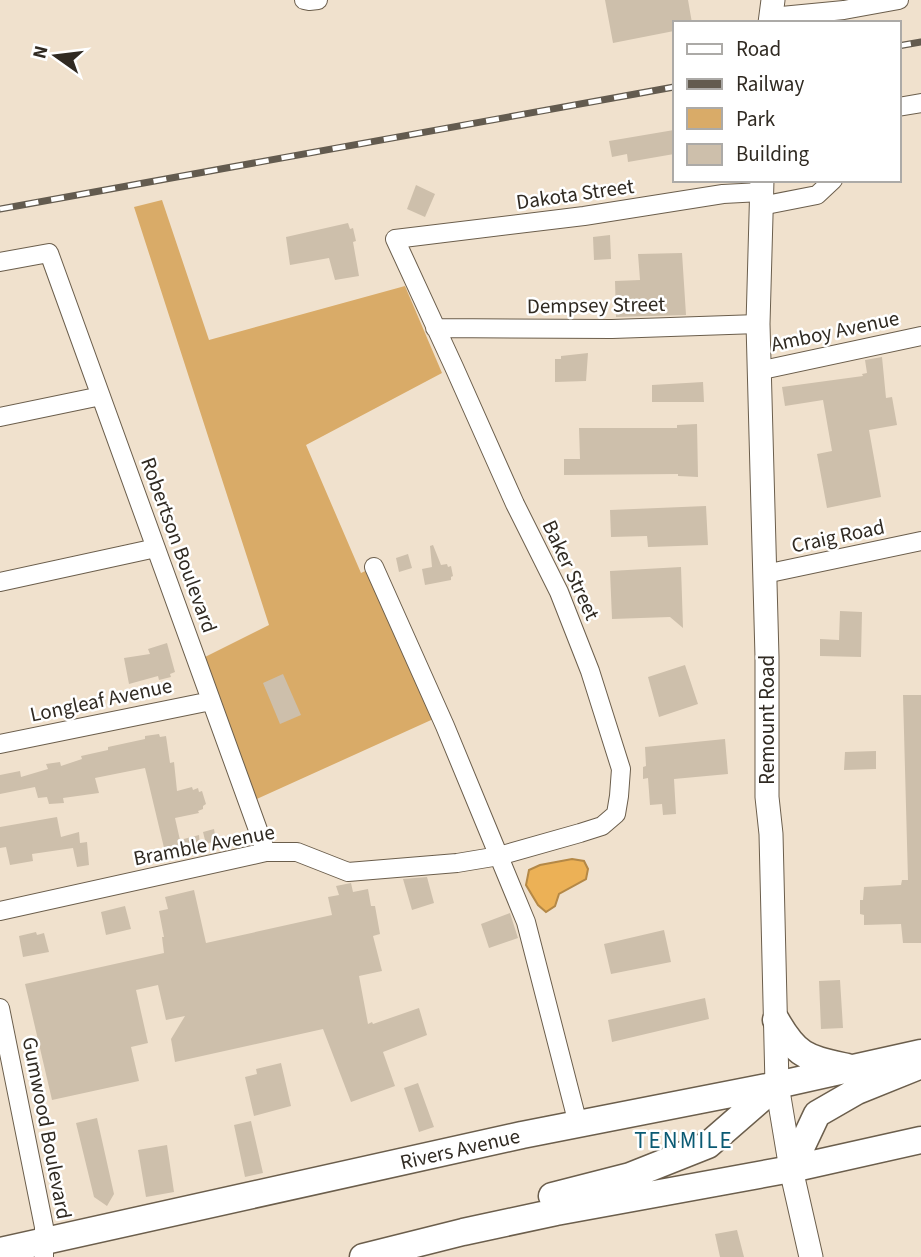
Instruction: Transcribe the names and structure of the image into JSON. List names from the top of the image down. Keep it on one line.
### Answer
{"streets":{"main road":["Remount Road","Rivers Avenue"],"street":["Dakota Street","Dempsey Street","Amboy Avenue","Craig Road","Robertson Boulevard","Baker Street","Longleaf Avenue","Bramble Avenue","Gumwood Boulevard"]},"crossings":[["Dakota Street","Baker Street"],["Dakota Street","Remount Road"],["Dempsey Street","Baker Street"],["Dempsey Street","Remount Road"],["Amboy Avenue","Remount Road"],["Craig Road","Remount Road"],["Robertson Boulevard","Longleaf Avenue"],["Robertson Boulevard","Bramble Avenue"],["Baker Street","Bramble Avenue"],["Remount Road","Rivers Avenue"],["Gumwood Boulevard","Rivers Avenue"]],"districts":["TENMILE"],"legend":["Road","Railway","Park","Building"],"north":"left"}
